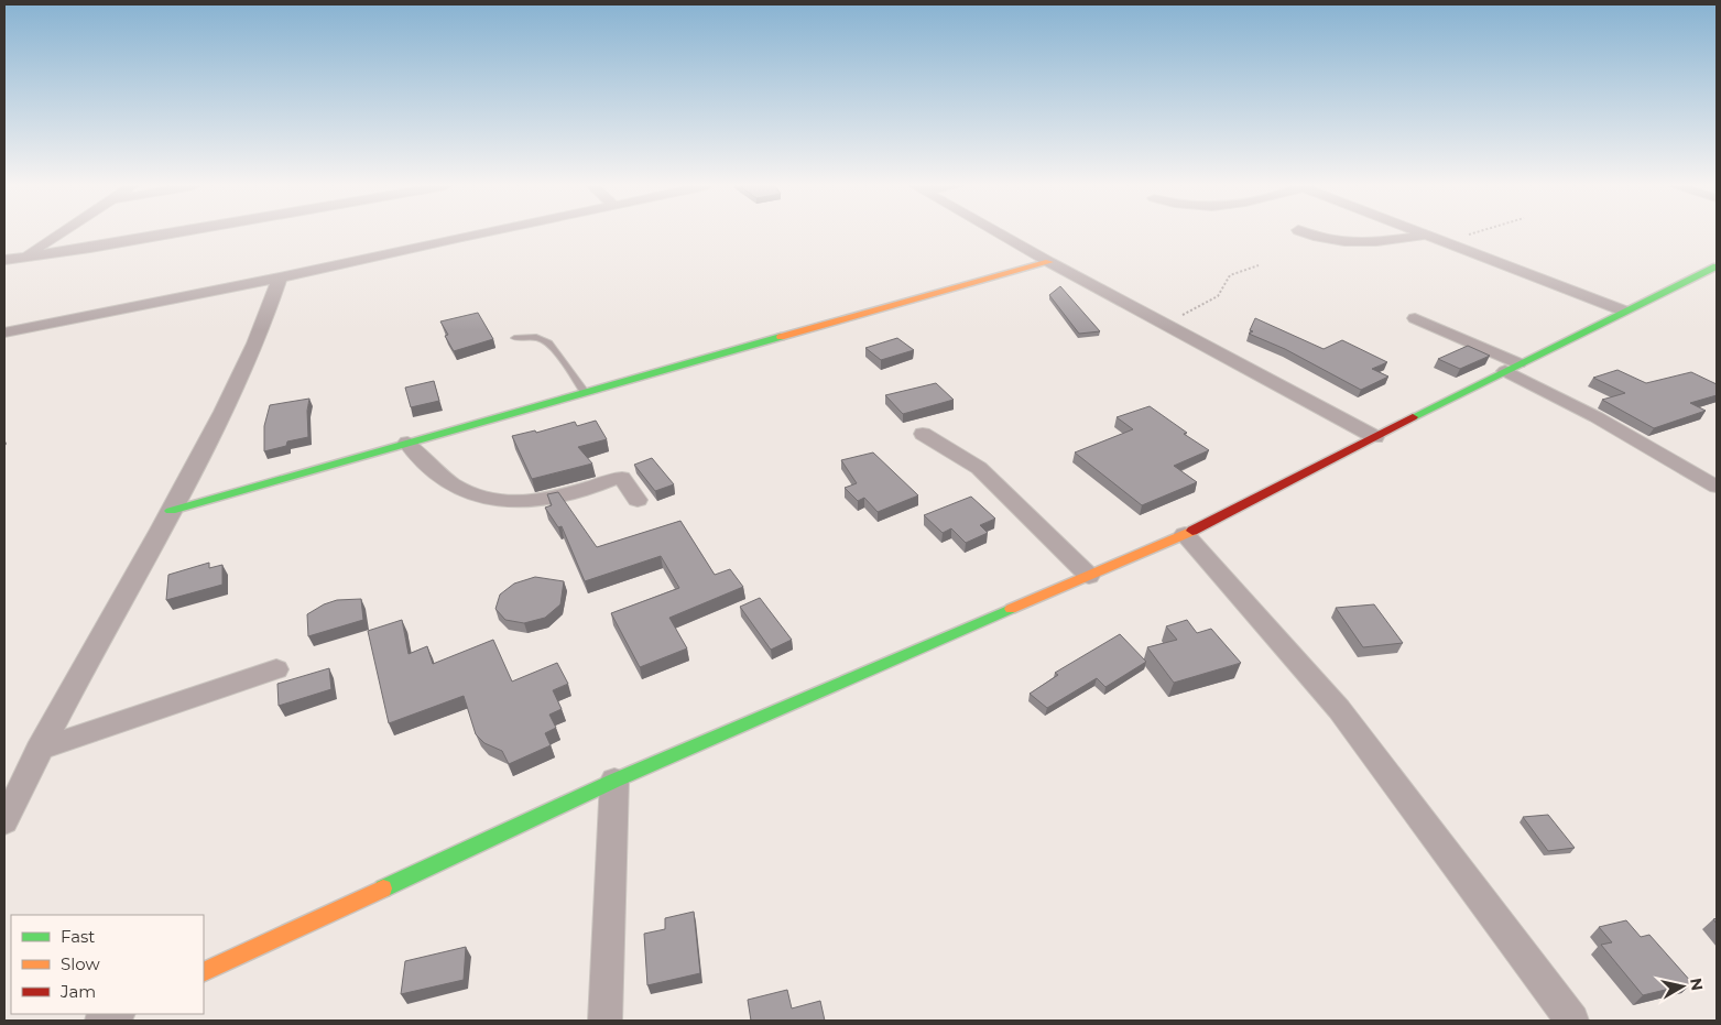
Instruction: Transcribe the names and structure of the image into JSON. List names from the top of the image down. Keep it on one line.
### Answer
{"legend":["Fast","Slow","Jam"],"north":"right"}
